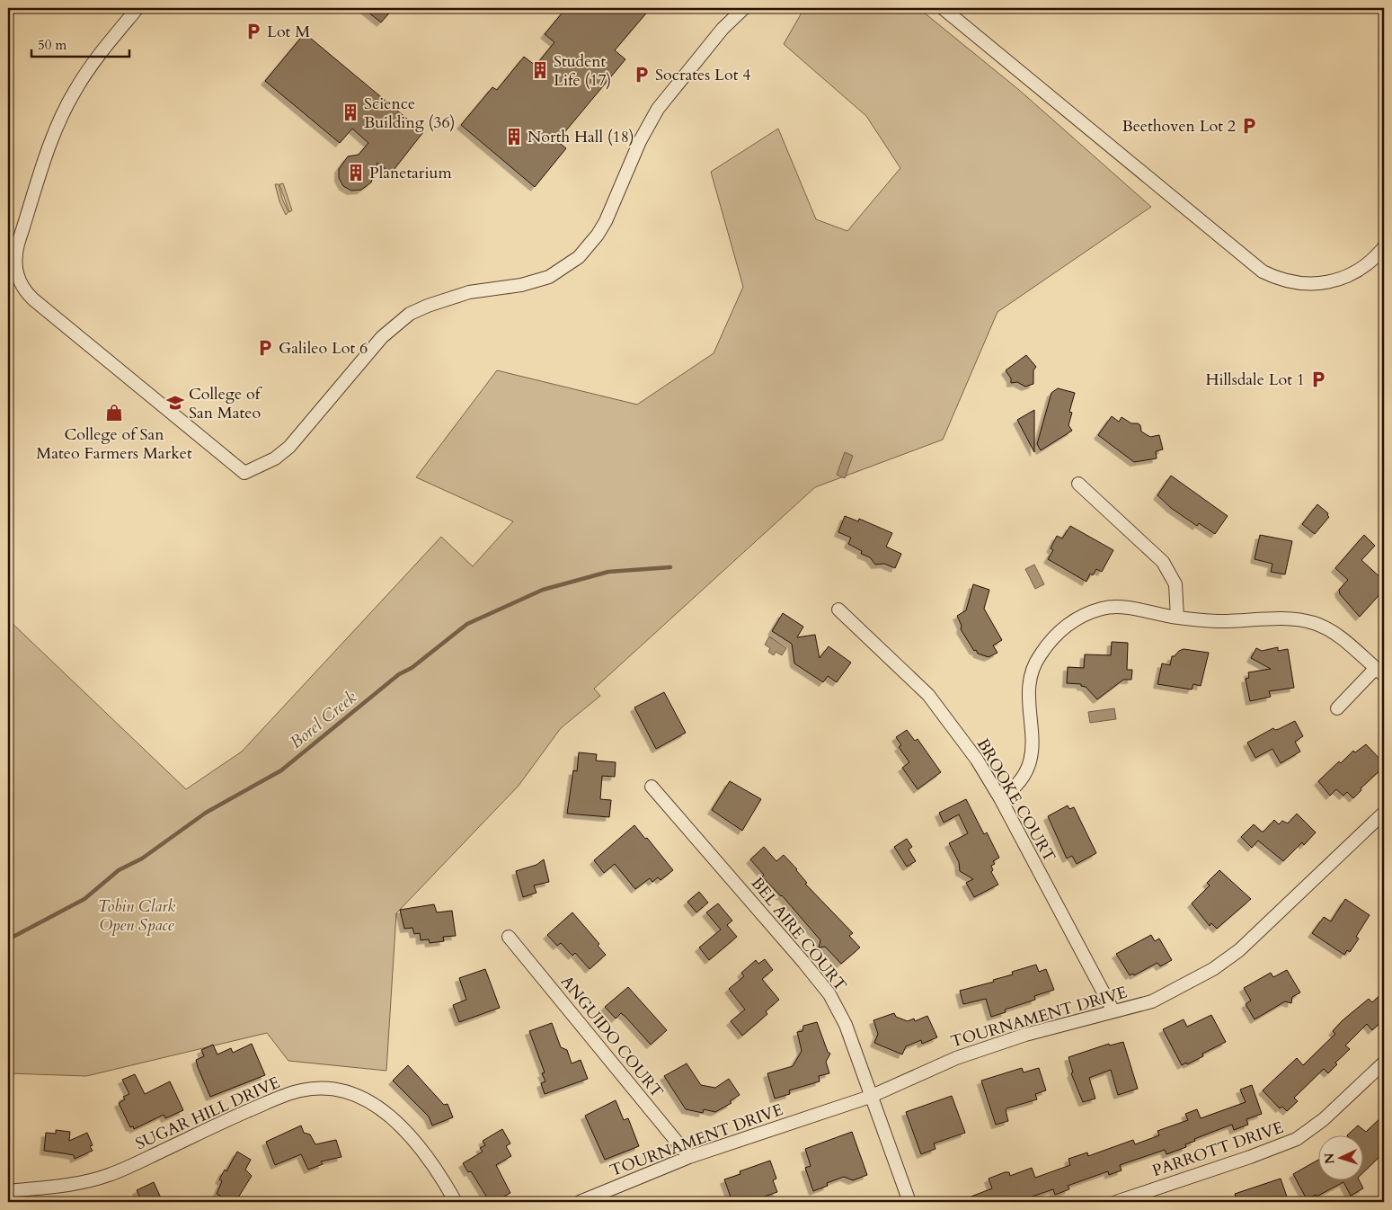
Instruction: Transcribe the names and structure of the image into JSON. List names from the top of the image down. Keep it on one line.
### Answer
{"streets":{"street":["BROOKE COURT","BEL AIRE COURT","TOURNAMENT DRIVE","ANGUIDO COURT","SUGAR HILL DRIVE","PARROTT DRIVE"]},"crossings":[["BROOKE COURT","TOURNAMENT DRIVE"],["BEL AIRE COURT","TOURNAMENT DRIVE"],["TOURNAMENT DRIVE","ANGUIDO COURT"]],"water":["Borel Creek"],"parks":["Tobin Clark Open Space"],"places":{"parking":["Lot M","Socrates Lot 4","Beethoven Lot 2","Galileo Lot 6","Hillsdale Lot 1"],"building":["Student Life (17)","Science Building (36)","North Hall (18)","Planetarium"],"school or university":["College of San Mateo"],"shop":["College of San Mateo Farmers Market"]},"scale_bar":"50 m","north":"left"}
